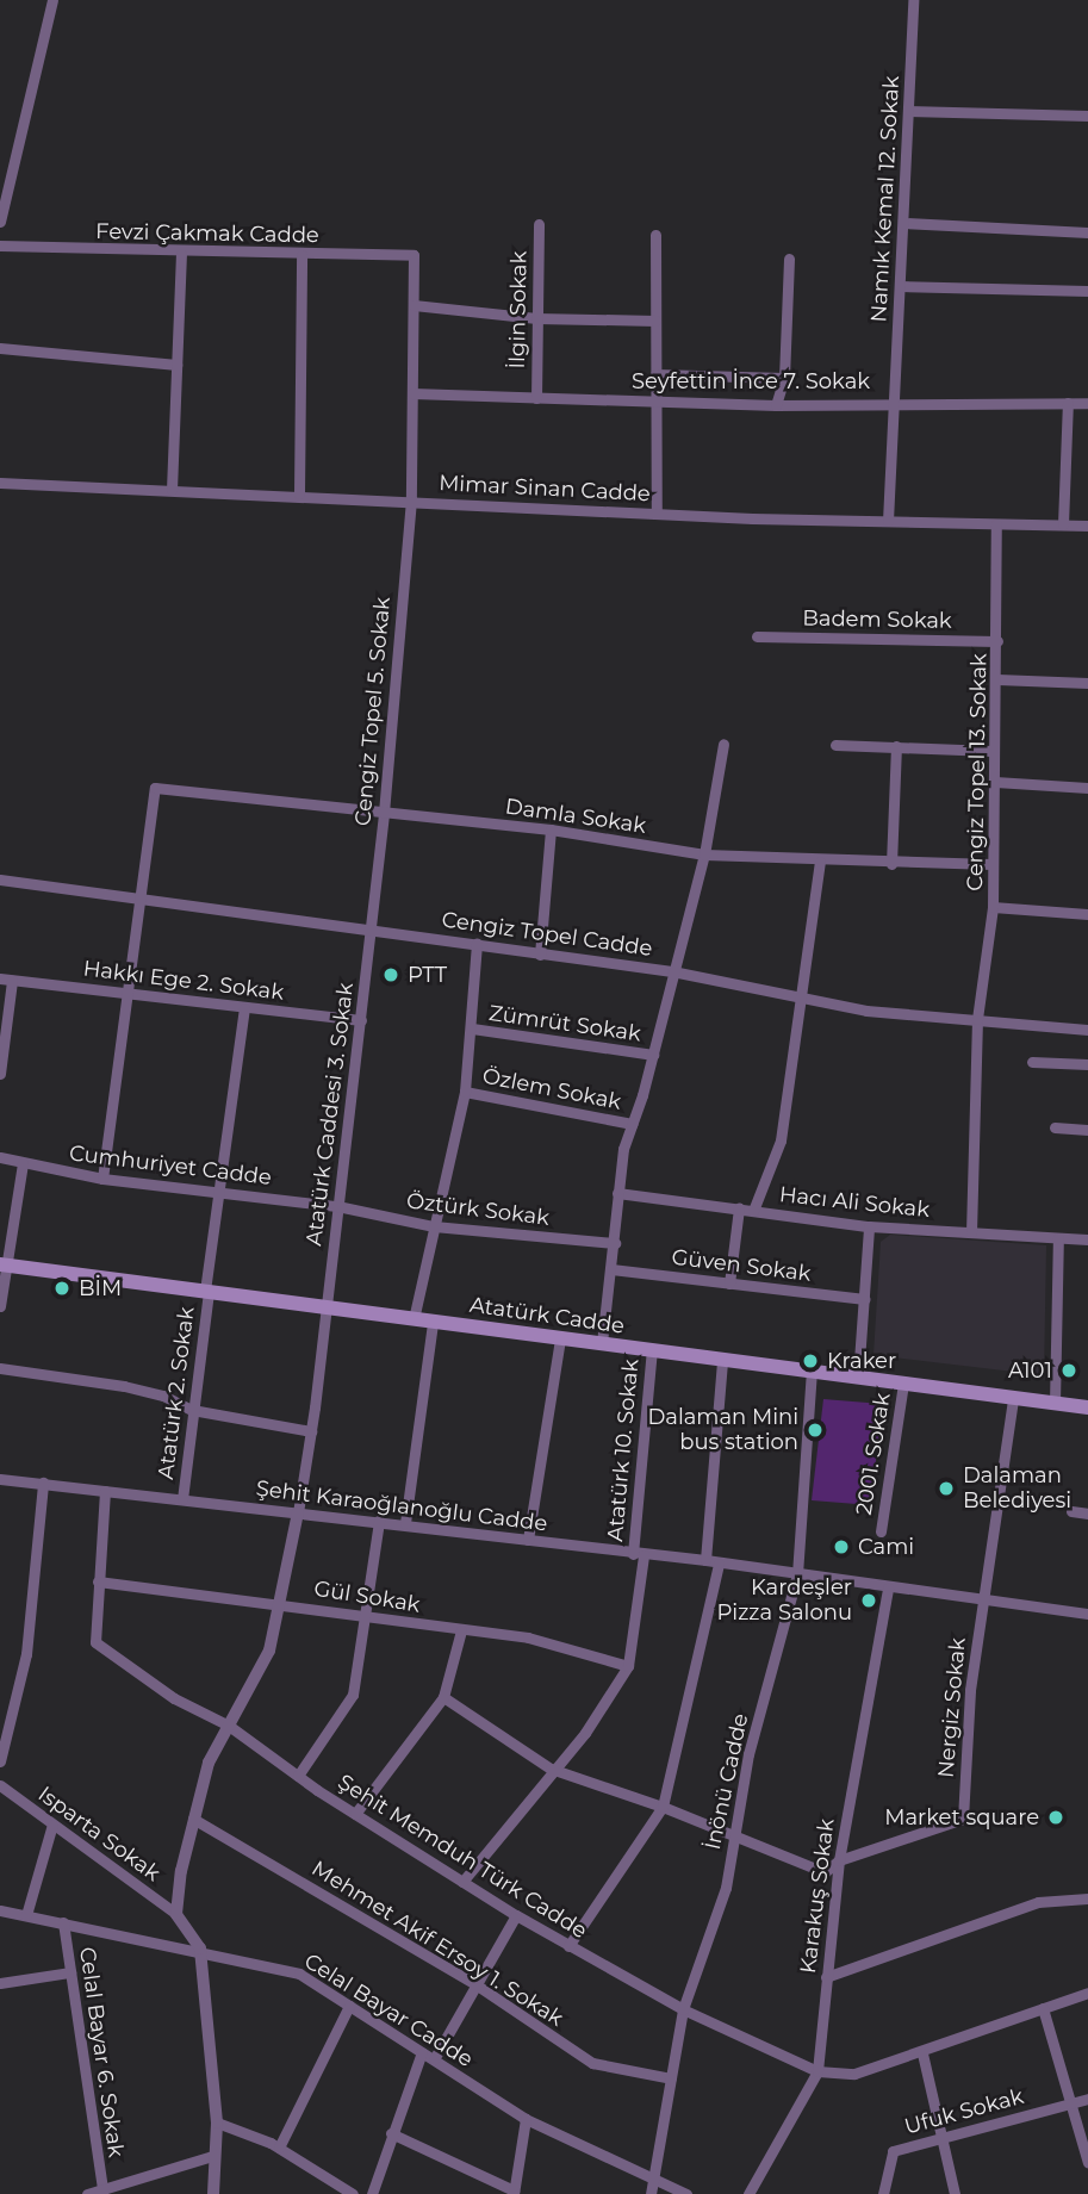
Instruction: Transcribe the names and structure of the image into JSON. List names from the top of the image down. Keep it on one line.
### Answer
{"streets":{"main road":["Atatürk Cadde"],"street":["Namık Kemal 12. Sokak","Fevzi Çakmak Cadde","İlgin Sokak","Seyfettin İnce 7. Sokak","Mimar Sinan Cadde","Badem Sokak","Cengiz Topel 5. Sokak","Cengiz Topel 13. Sokak","Damla Sokak","Cengiz Topel Cadde","Hakkı Ege 2. Sokak","Zümrüt Sokak","Özlem Sokak","Atatürk Caddesi 3. Sokak","Cumhuriyet Cadde","Hacı Ali Sokak","Öztürk Sokak","Güven Sokak","Atatürk 2. Sokak","Atatürk 10. Sokak","2001. Sokak","Şehit Karaoğlanoğlu Cadde","Gül Sokak","Nergiz Sokak","İnönü Cadde","Isparta Sokak","Şehit Memduh Türk Cadde","Karakuş Sokak","Mehmet Akif Ersoy 1. Sokak","Celal Bayar Cadde","Celal Bayar 6. Sokak","Ufuk Sokak"]},"crossings":[["Namık Kemal 12. Sokak","Seyfettin İnce 7. Sokak"],["Namık Kemal 12. Sokak","Mimar Sinan Cadde"],["Fevzi Çakmak Cadde","Cengiz Topel 5. Sokak"],["İlgin Sokak","Seyfettin İnce 7. Sokak"],["Seyfettin İnce 7. Sokak","Cengiz Topel 5. Sokak"],["Mimar Sinan Cadde","Cengiz Topel 5. Sokak"],["Mimar Sinan Cadde","Cengiz Topel 13. Sokak"],["Badem Sokak","Cengiz Topel 13. Sokak"],["Cengiz Topel 5. Sokak","Damla Sokak"],["Cengiz Topel 5. Sokak","Cengiz Topel Cadde"],["Cengiz Topel 5. Sokak","Atatürk Caddesi 3. Sokak"],["Cengiz Topel 13. Sokak","Damla Sokak"],["Cengiz Topel 13. Sokak","Cengiz Topel Cadde"],["Cengiz Topel 13. Sokak","Hacı Ali Sokak"],["Damla Sokak","Cengiz Topel Cadde"],["Cengiz Topel Cadde","Atatürk Caddesi 3. Sokak"],["Hakkı Ege 2. Sokak","Atatürk Caddesi 3. Sokak"],["Hakkı Ege 2. Sokak","Atatürk 2. Sokak"],["Atatürk Caddesi 3. Sokak","Cumhuriyet Cadde"],["Atatürk Caddesi 3. Sokak","Öztürk Sokak"],["Atatürk Caddesi 3. Sokak","Atatürk Cadde"],["Atatürk Caddesi 3. Sokak","Şehit Karaoğlanoğlu Cadde"],["Cumhuriyet Cadde","Öztürk Sokak"],["Cumhuriyet Cadde","Atatürk 2. Sokak"],["Atatürk Cadde","Atatürk 2. Sokak"],["Atatürk Cadde","Atatürk 10. Sokak"],["Atatürk Cadde","2001. Sokak"],["Atatürk Cadde","Nergiz Sokak"],["Atatürk Cadde","İnönü Cadde"],["Atatürk 2. Sokak","Şehit Karaoğlanoğlu Cadde"],["Atatürk 10. Sokak","Şehit Karaoğlanoğlu Cadde"],["Atatürk 10. Sokak","Gül Sokak"],["Şehit Karaoğlanoğlu Cadde","Nergiz Sokak"],["Şehit Karaoğlanoğlu Cadde","İnönü Cadde"],["Şehit Karaoğlanoğlu Cadde","Karakuş Sokak"],["Gül Sokak","Şehit Memduh Türk Cadde"],["Nergiz Sokak","Karakuş Sokak"],["İnönü Cadde","Şehit Memduh Türk Cadde"],["İnönü Cadde","Mehmet Akif Ersoy 1. Sokak"],["İnönü Cadde","Celal Bayar Cadde"],["Şehit Memduh Türk Cadde","Karakuş Sokak"],["Celal Bayar Cadde","Celal Bayar 6. Sokak"]],"places":["PTT","BİM","Kraker","A101","Dalaman Mini bus station","Dalaman Belediyesi","Cami","Kardeşler Pizza Salonu","Market square"]}
